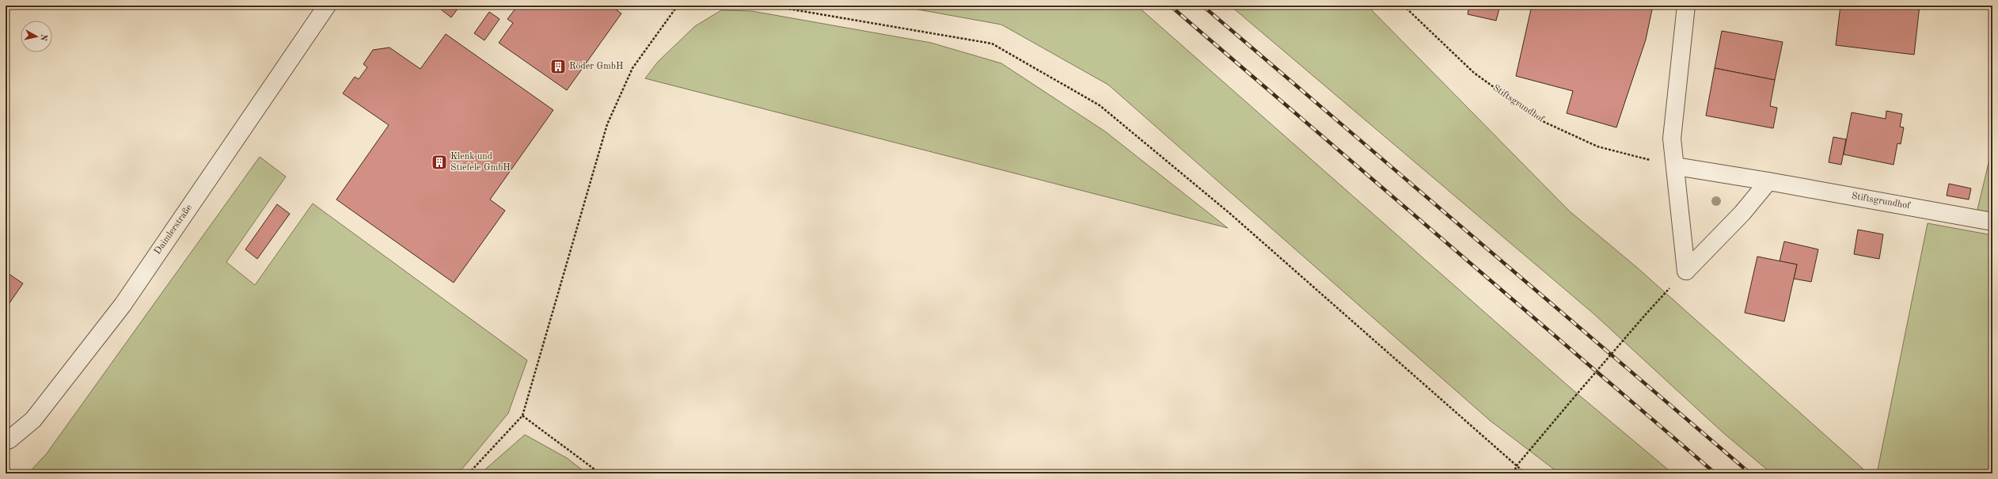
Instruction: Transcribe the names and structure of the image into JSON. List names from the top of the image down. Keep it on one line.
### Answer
{"streets":{"street":["Stiftsgrundhof","Daimlerstraße"]},"places":{"building":["Röder GmbH","Klenk und Stiefele GmbH"]},"north":"right"}
